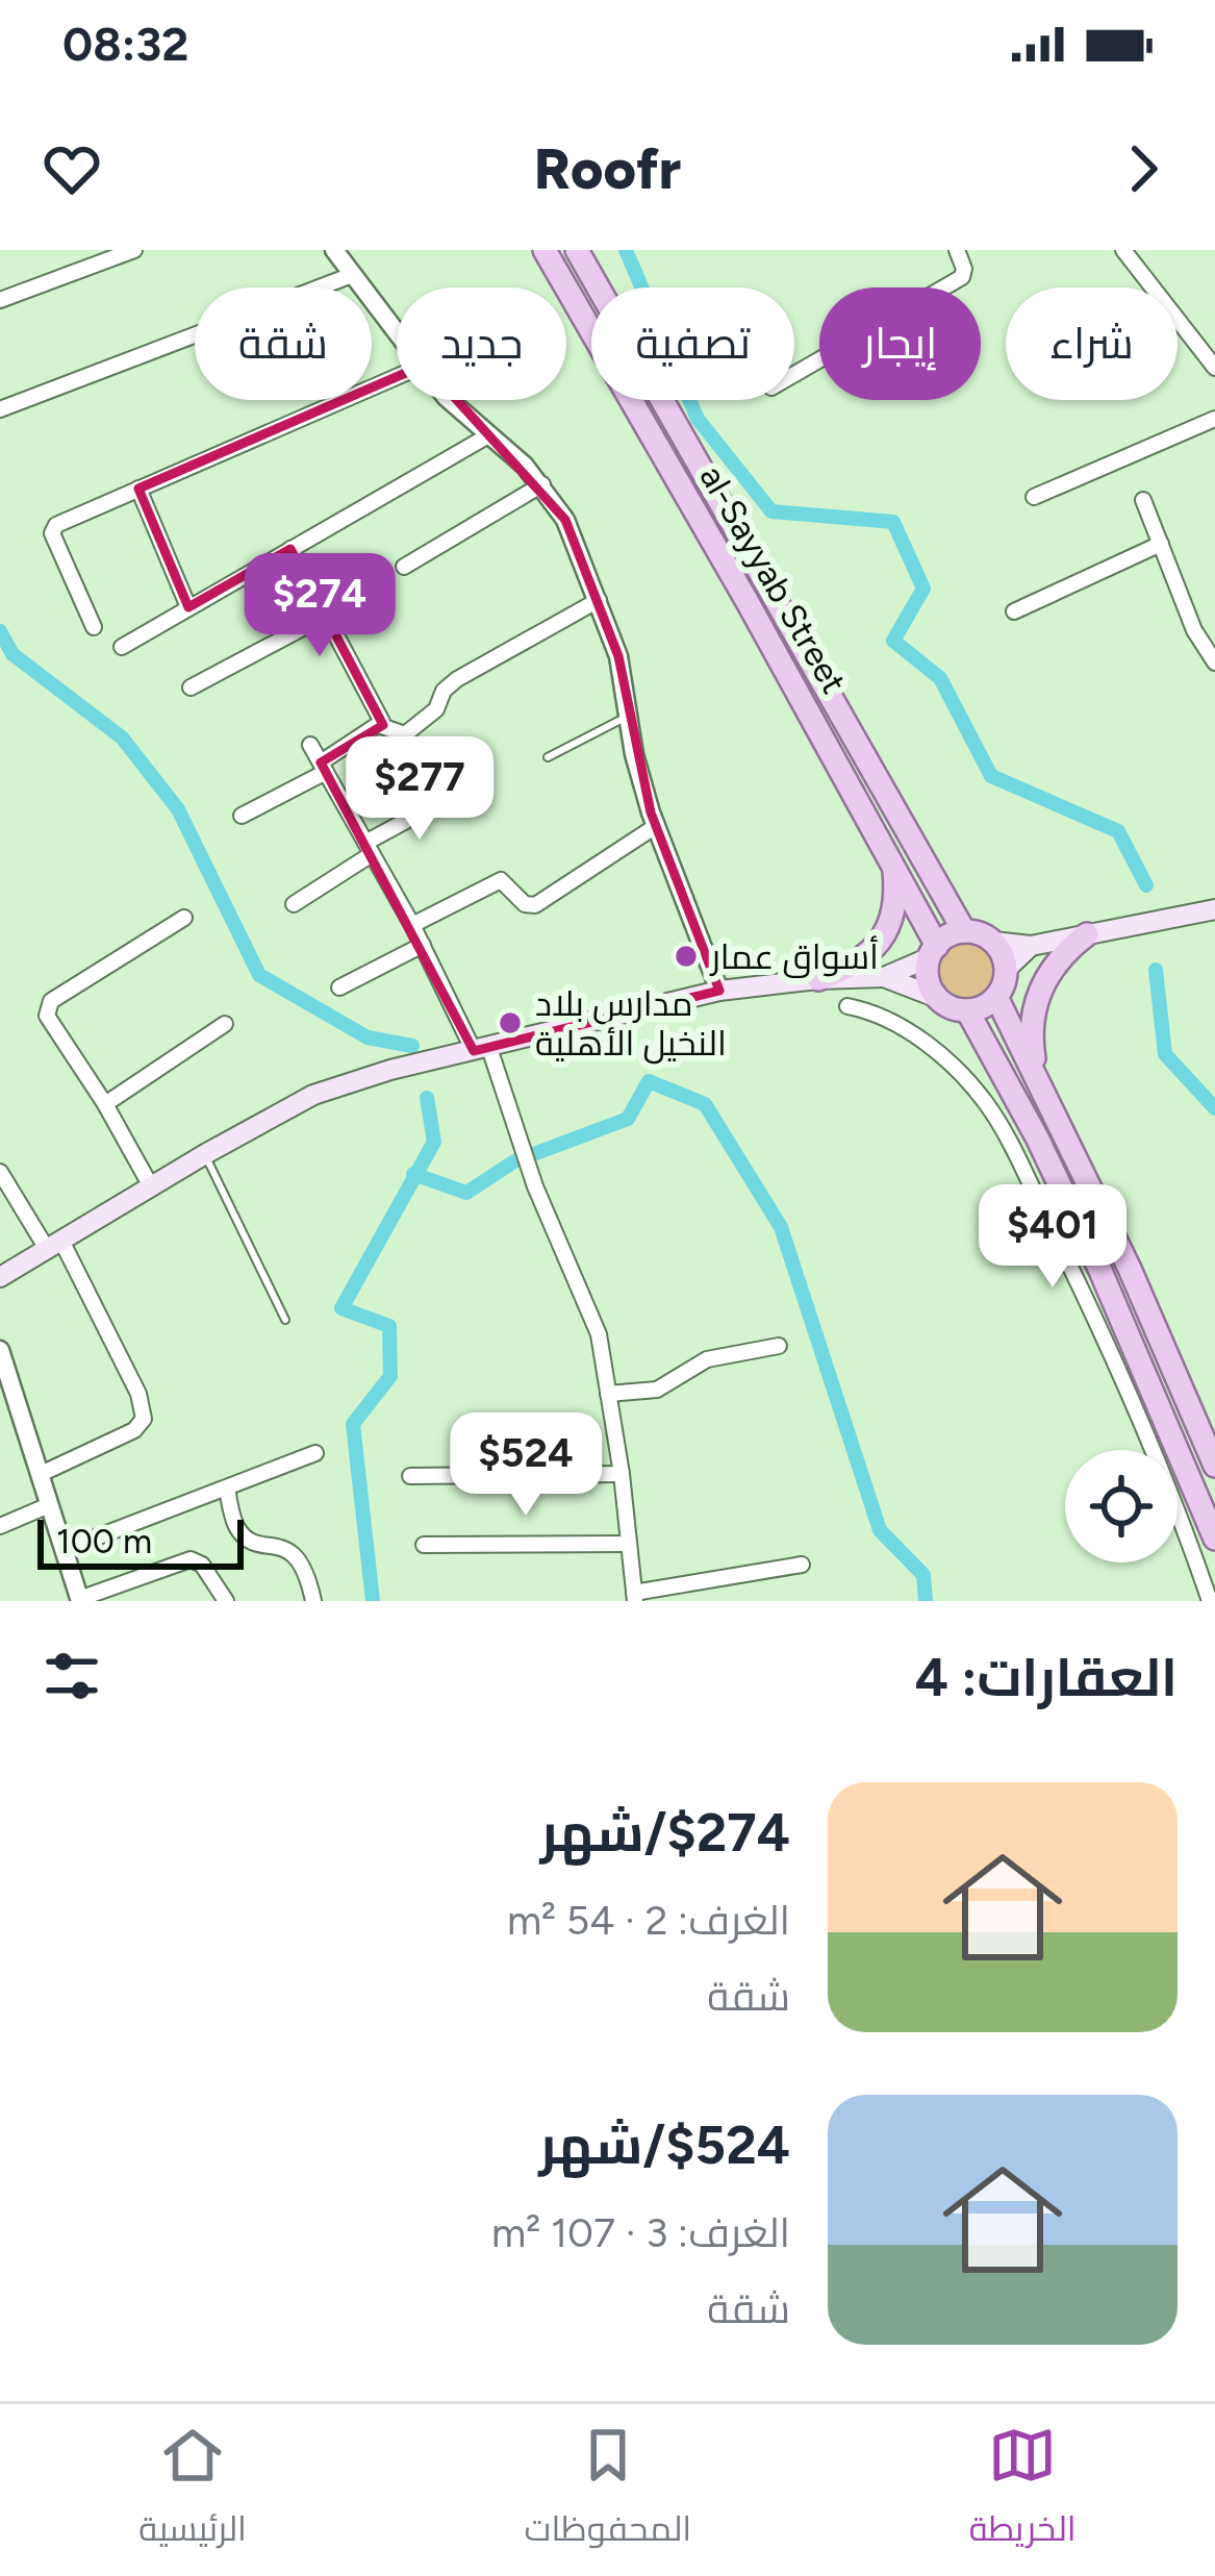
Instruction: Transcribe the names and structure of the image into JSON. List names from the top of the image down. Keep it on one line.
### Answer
{"streets":{"main road":["al-Sayyab Street"]},"places":["أسواق عمار","مدارس بلاد النخيل الأهلية"],"scale_bar":"100 m","page":{"status":"08:32","header":"Roofr","chip":["شراء","إيجار","تصفية","جديد","شقة"],"price":["$274","$277","$401","$524"],"scale":"100 m","heading":"العقارات: 4","list":[{"name":"$274/شهر","note":"الغرف: 2 · 54 m² · شقة"},{"name":"$524/شهر","note":"الغرف: 3 · 107 m² · شقة"}],"tabs":["الخريطة","المحفوظات","الرئيسية"]}}
